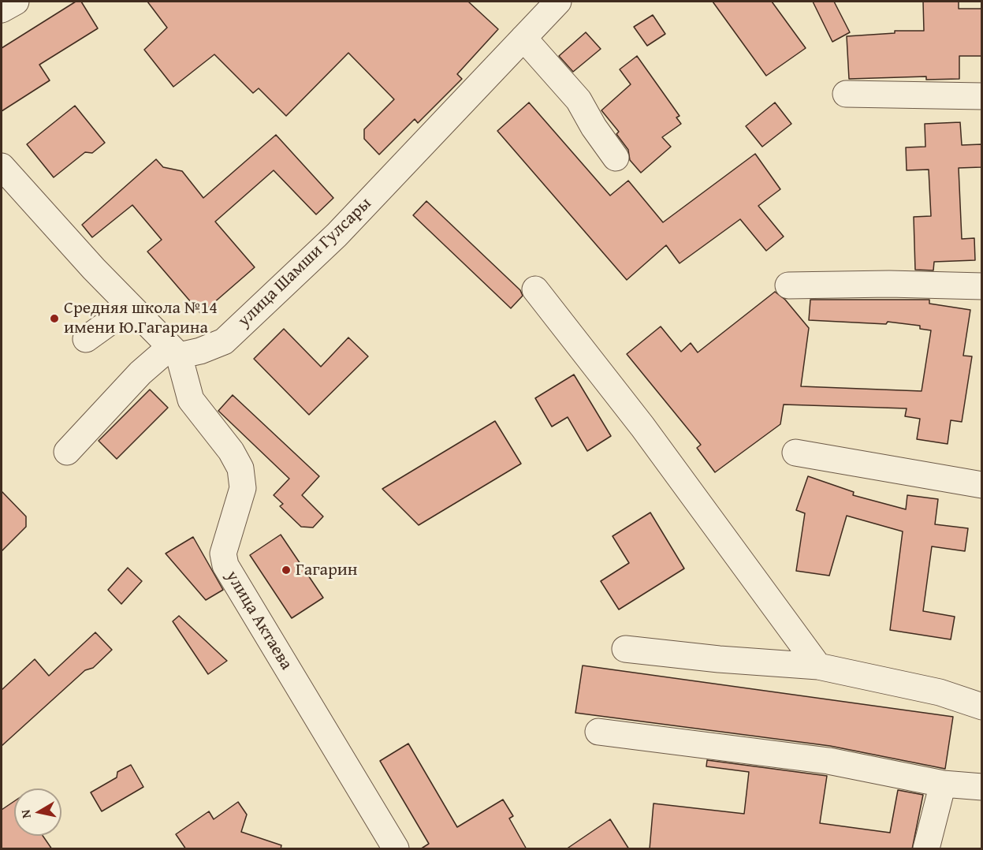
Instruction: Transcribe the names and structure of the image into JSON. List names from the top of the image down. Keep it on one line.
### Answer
{"streets":{"street":["улица Шамши Гулсары","улица Актаева"]},"crossings":[["улица Шамши Гулсары","улица Актаева"]],"places":["Средняя школа №14 имени Ю.Гагарина","Гагарин"],"north":"left"}
